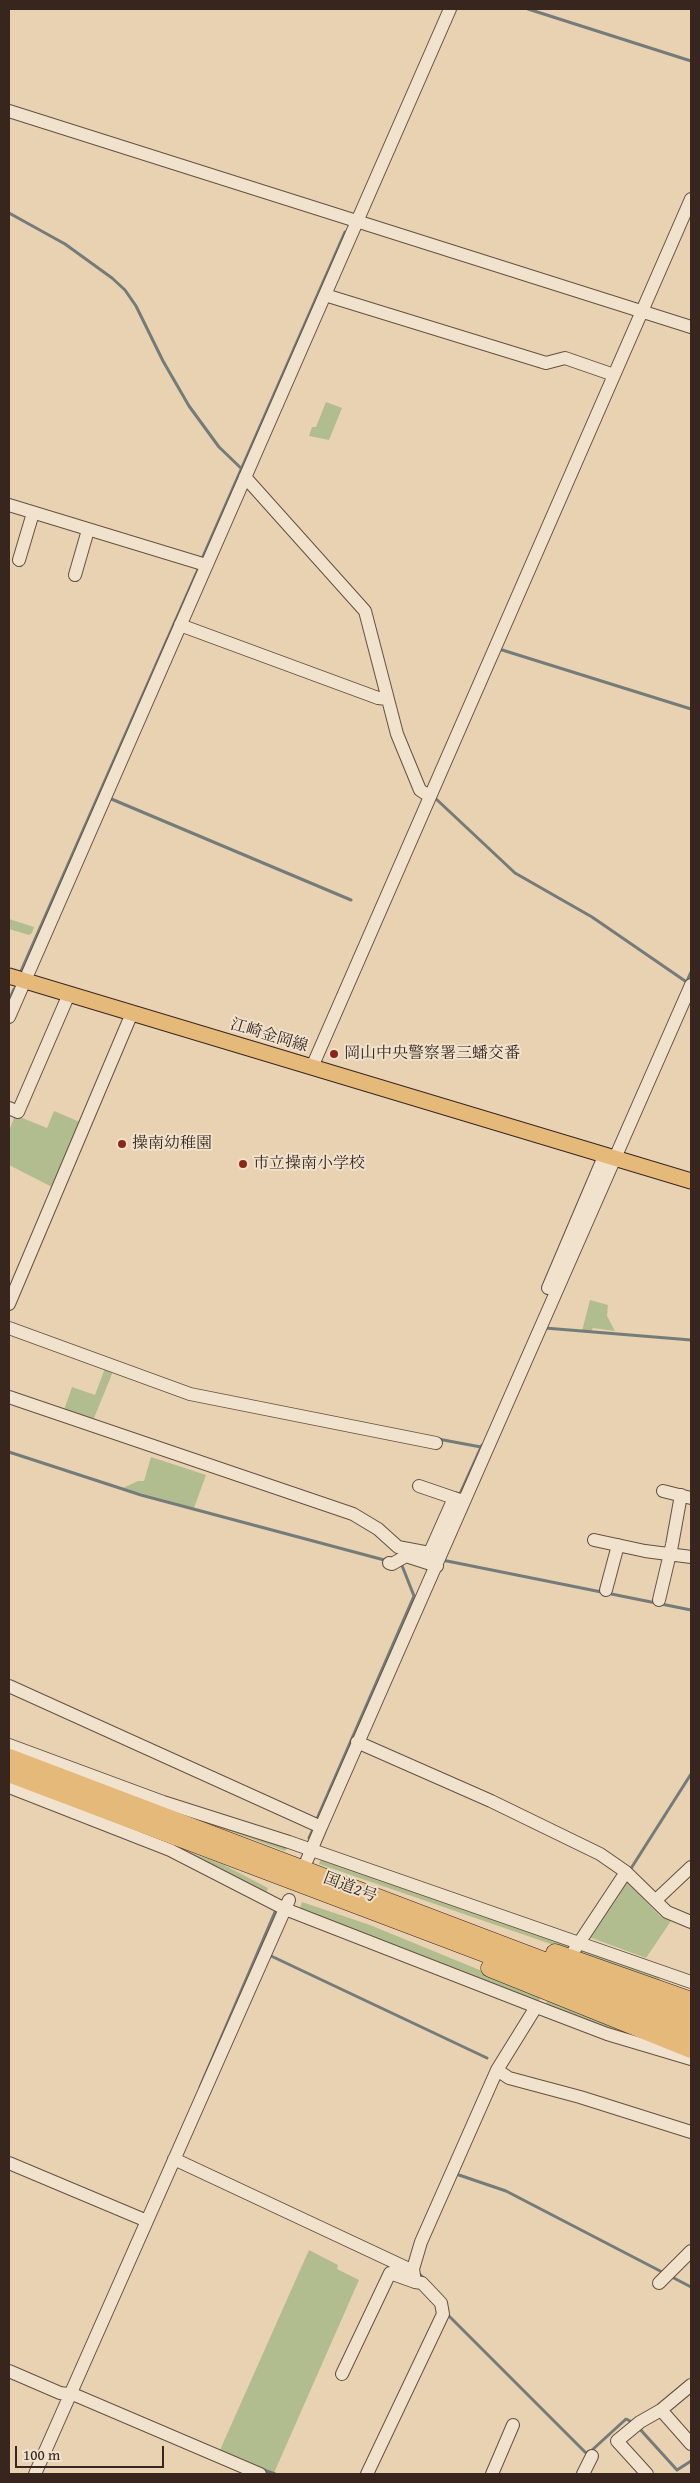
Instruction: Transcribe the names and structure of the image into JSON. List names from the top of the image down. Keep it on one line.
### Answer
{"streets":{"highway":["国道2号"],"main road":["江崎金岡線"]},"places":["岡山中央警察署三蟠交番","操南幼稚園","市立操南小学校"],"scale_bar":"100 m"}
